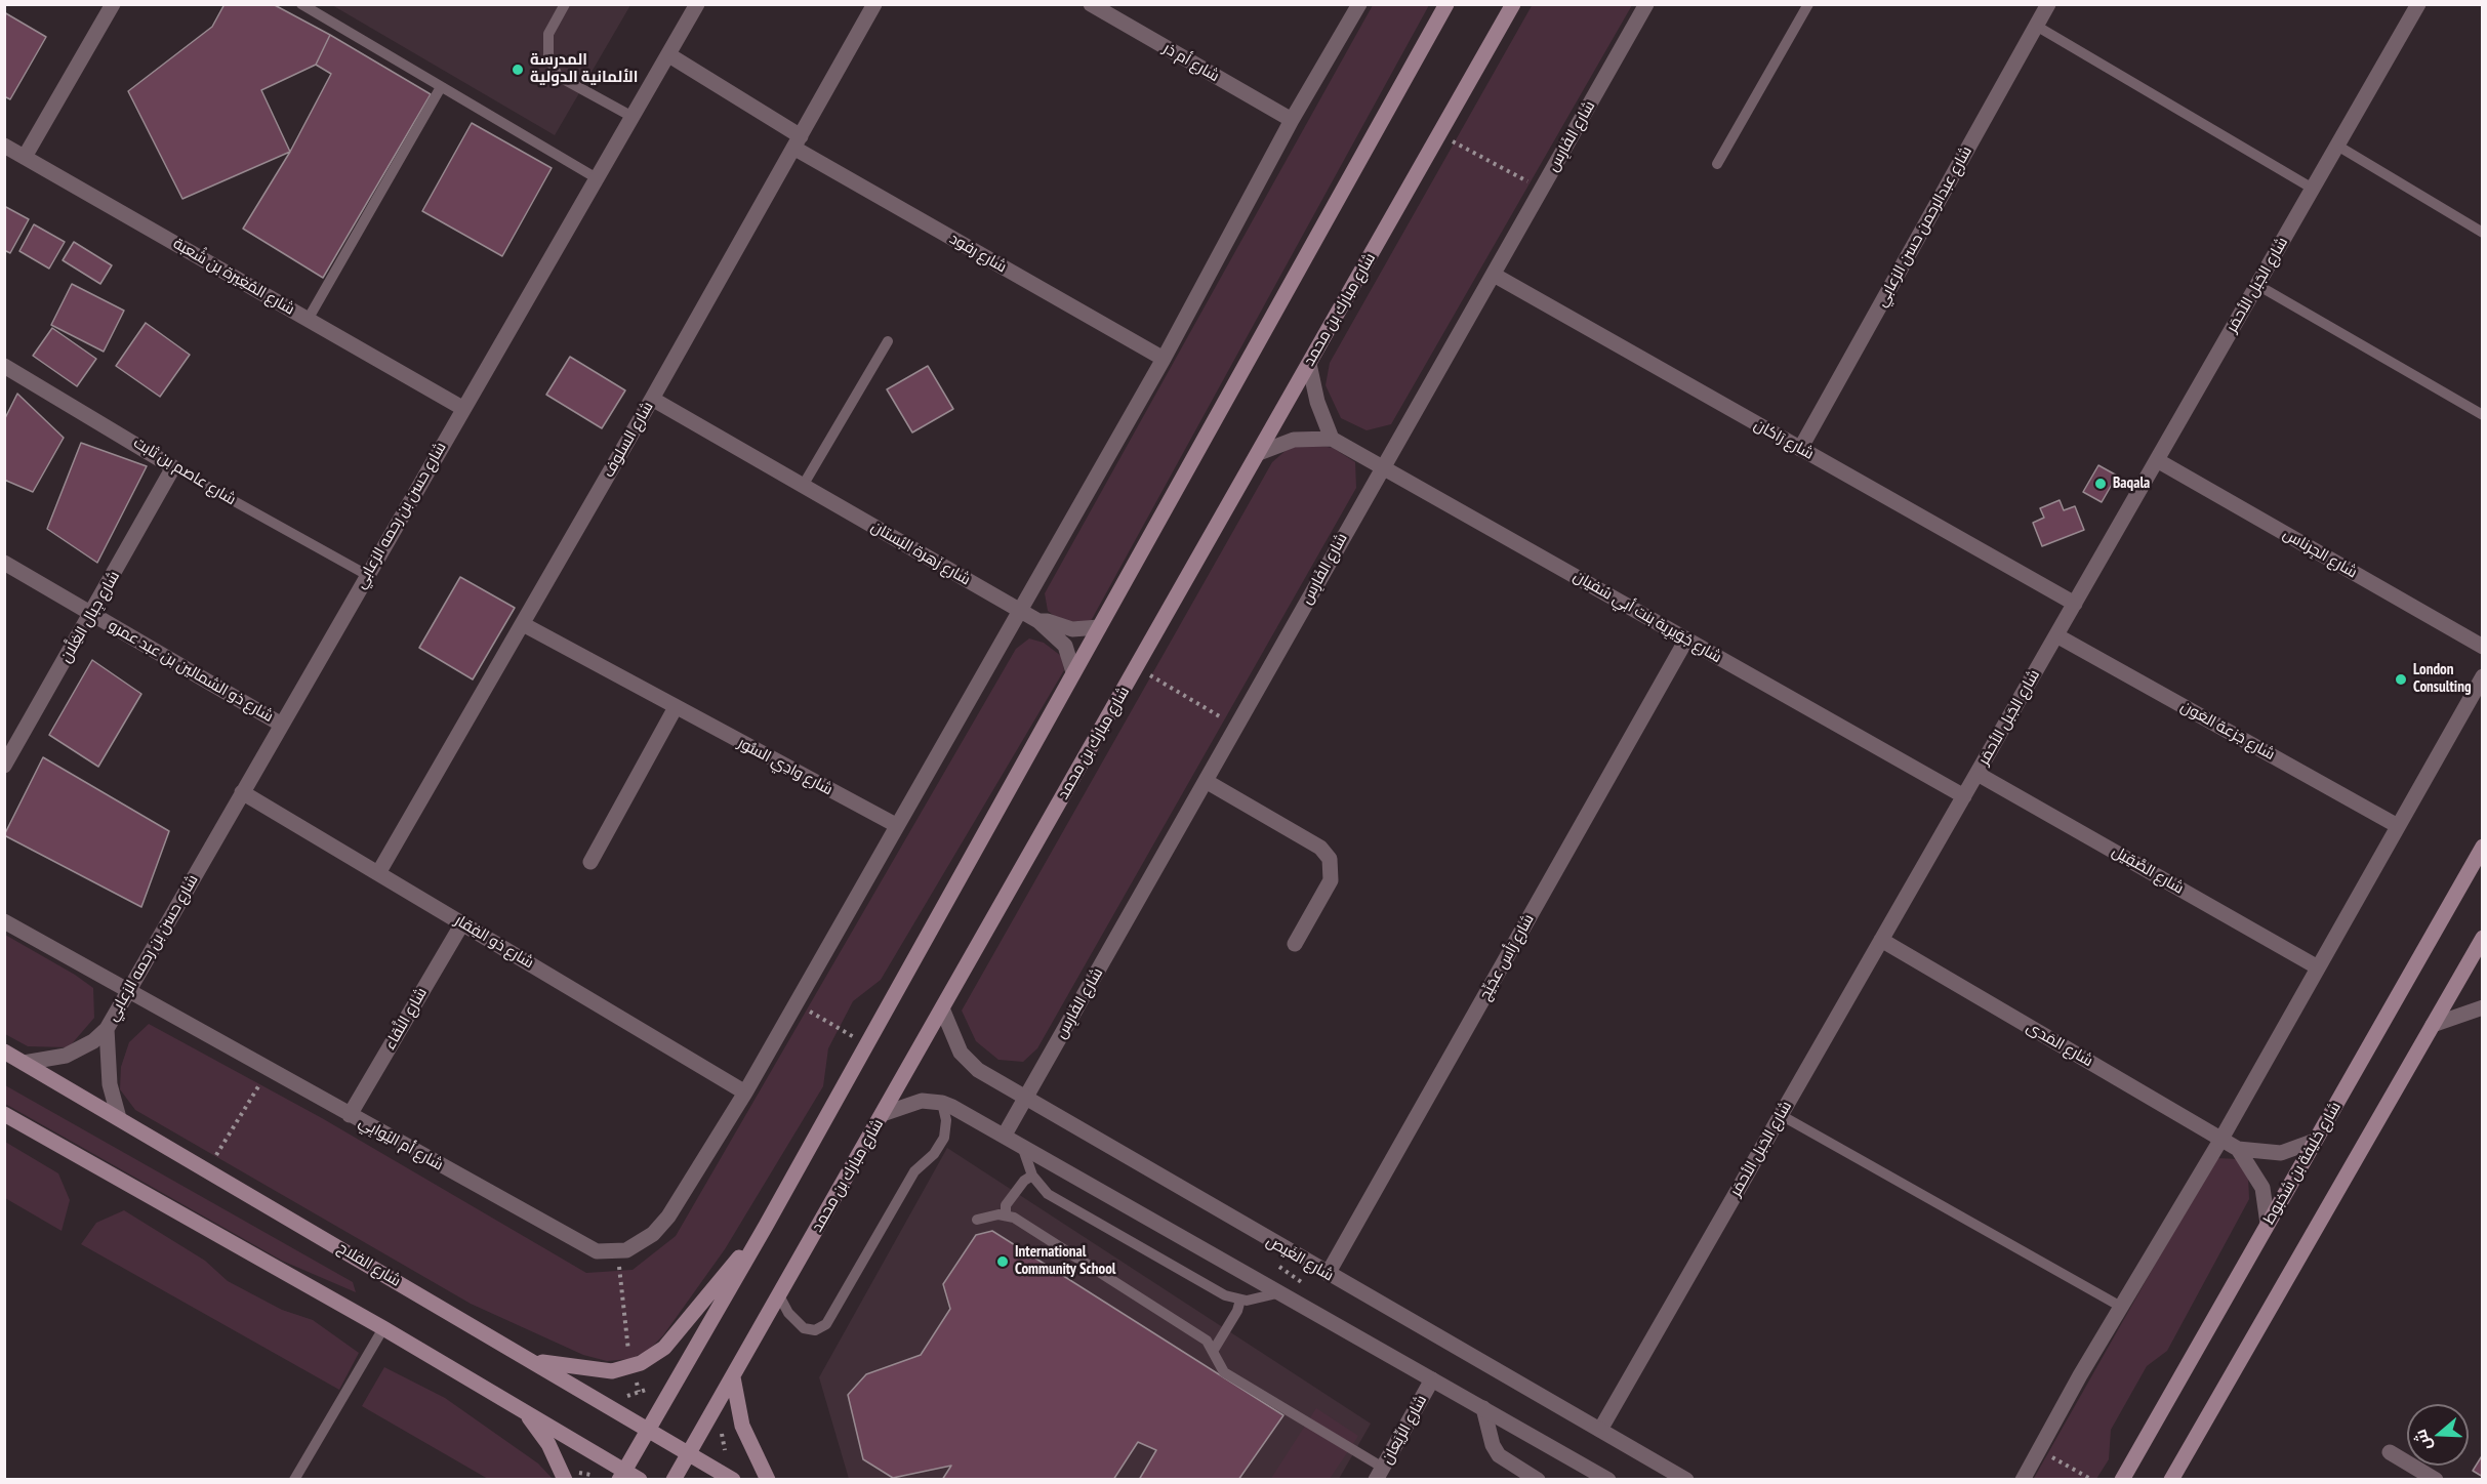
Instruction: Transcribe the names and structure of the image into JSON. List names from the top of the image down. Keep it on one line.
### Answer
{"streets":{"main road":["شارع مبارك بن محمد","شارع خليفة بن شخبوط","شارع الفلاح"],"street":["شارع أم ذر","شارع الفَارِس","شارع عبدالرحمن حسن الزعابي","شارع رفود","شارع المُغِيرة بن شُعبة","شارع الجَبل الأحمَر","شارع السلوف","شارع رَاكان","شارع عاصم بن ثابت","شارع حسن بن رحمه الزعابي","شارع زَهرة البُستان","شارع الجِرناس","شارع جِبال الغِلَّان","شارع جُوَيرِية بنت أبي سُفيان","شارع ذو الشمالين بن عبد عمرو","شارع جَزعة العَون","شارع وادِي السُّور","شارع الصَّقِيل","شارع ذو الفِقار","شارع رَأس عجَيِّج","شارع النَّقاء","شارع المَدى","شارع أم اليُوابِي","شارع الغَيص","شارع الرِّيَعان"]},"crossings":[["شارع أم ذر","شارع أم اليُوابِي"],["شارع الفَارِس","شارع رَاكان"],["شارع الفَارِس","شارع جُوَيرِية بنت أبي سُفيان"],["شارع الفَارِس","شارع الغَيص"],["شارع عبدالرحمن حسن الزعابي","شارع رَاكان"],["شارع رفود","شارع السلوف"],["شارع رفود","شارع حسن بن رحمه الزعابي"],["شارع رفود","شارع أم اليُوابِي"],["شارع المُغِيرة بن شُعبة","شارع حسن بن رحمه الزعابي"],["شارع الجَبل الأحمَر","شارع رَاكان"],["شارع الجَبل الأحمَر","شارع الجِرناس"],["شارع الجَبل الأحمَر","شارع جُوَيرِية بنت أبي سُفيان"],["شارع الجَبل الأحمَر","شارع جَزعة العَون"],["شارع الجَبل الأحمَر","شارع الصَّقِيل"],["شارع الجَبل الأحمَر","شارع المَدى"],["شارع الجَبل الأحمَر","شارع الغَيص"],["شارع مبارك بن محمد","شارع الغَيص"],["شارع مبارك بن محمد","شارع الفلاح"],["شارع السلوف","شارع زَهرة البُستان"],["شارع السلوف","شارع وادِي السُّور"],["شارع السلوف","شارع ذو الفِقار"],["شارع عاصم بن ثابت","شارع حسن بن رحمه الزعابي"],["شارع عاصم بن ثابت","شارع جِبال الغِلَّان"],["شارع حسن بن رحمه الزعابي","شارع ذو الشمالين بن عبد عمرو"],["شارع حسن بن رحمه الزعابي","شارع ذو الفِقار"],["شارع حسن بن رحمه الزعابي","شارع أم اليُوابِي"],["شارع حسن بن رحمه الزعابي","شارع الفلاح"],["شارع زَهرة البُستان","شارع أم اليُوابِي"],["شارع جِبال الغِلَّان","شارع ذو الشمالين بن عبد عمرو"],["شارع جُوَيرِية بنت أبي سُفيان","شارع رَأس عجَيِّج"],["شارع وادِي السُّور","شارع أم اليُوابِي"],["شارع ذو الفِقار","شارع النَّقاء"],["شارع ذو الفِقار","شارع أم اليُوابِي"],["شارع رَأس عجَيِّج","شارع الغَيص"],["شارع النَّقاء","شارع أم اليُوابِي"],["شارع المَدى","شارع خليفة بن شخبوط"]],"places":["المدرسة الألمانية الدولية","Baqala","London Consulting","International Community School"],"north":"left"}
